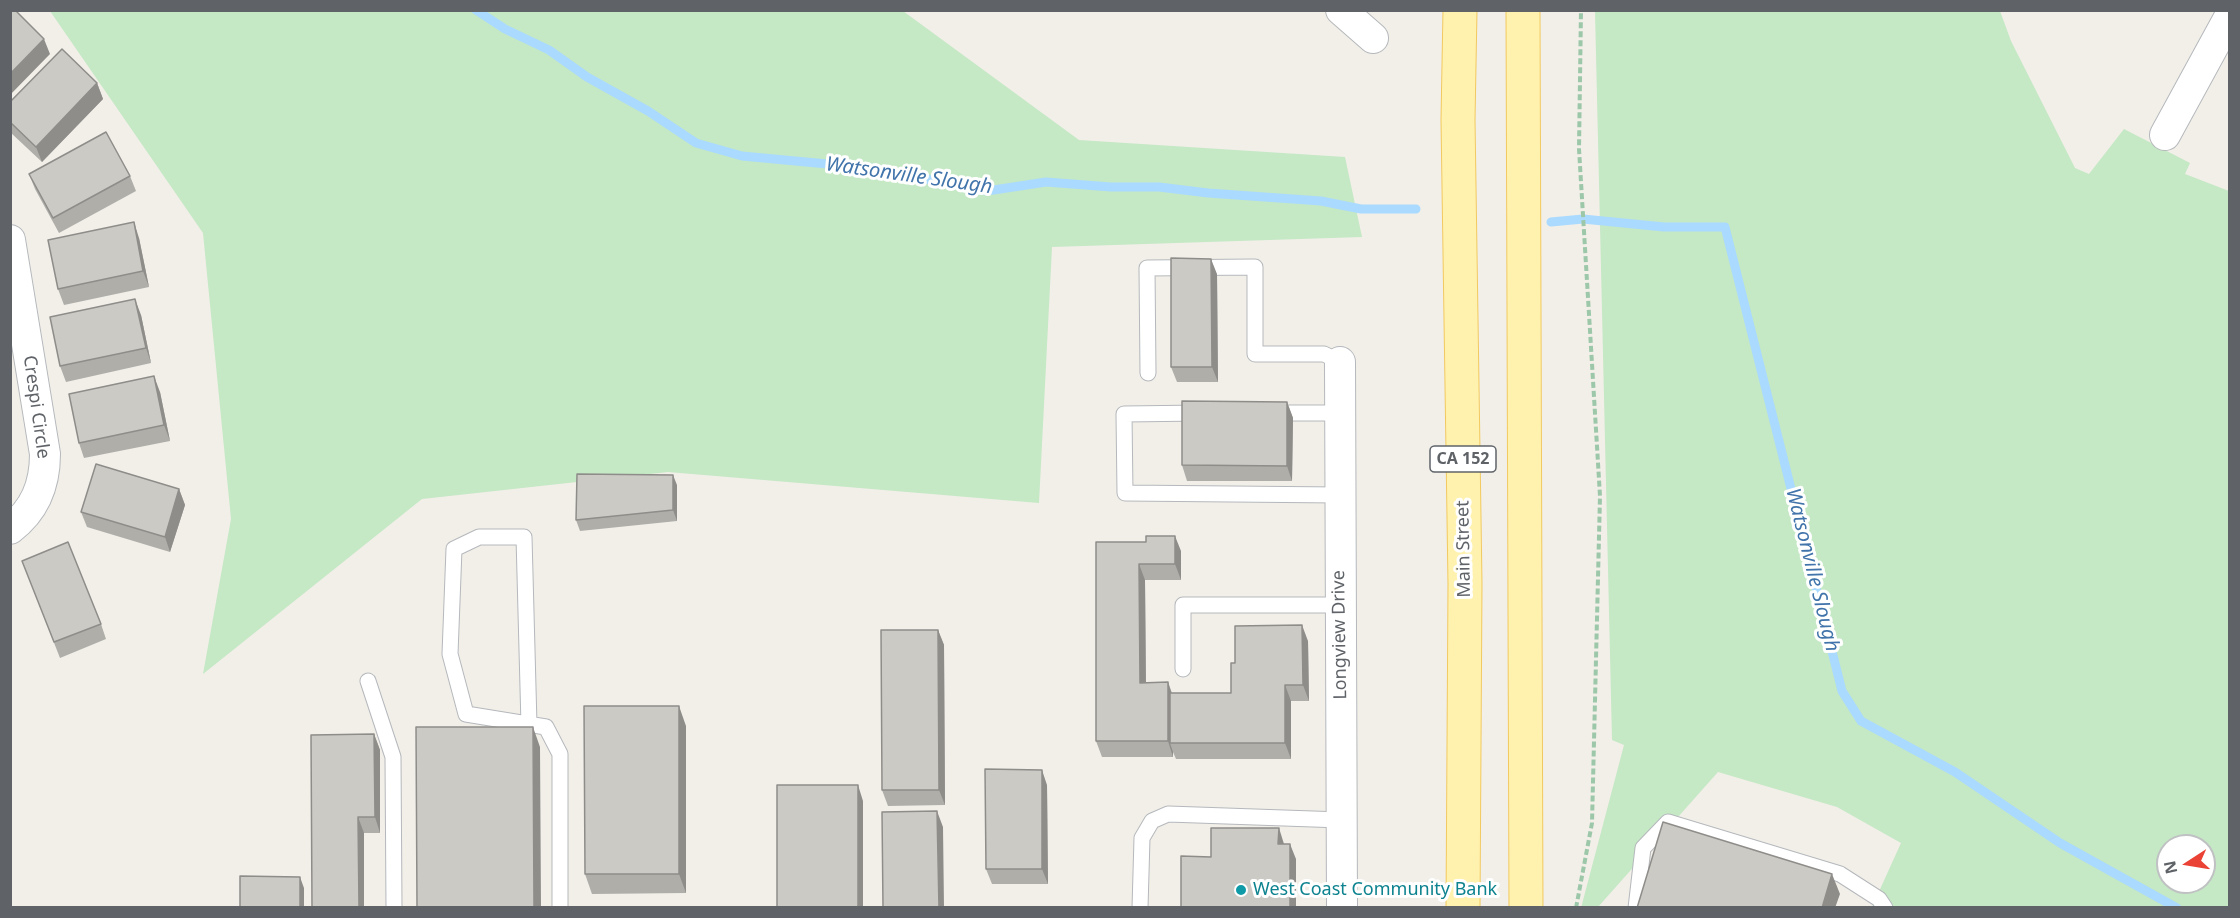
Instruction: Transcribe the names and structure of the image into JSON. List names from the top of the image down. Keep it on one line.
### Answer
{"streets":{"main road":["CA 152","Main Street"],"street":["Crespi Circle","Longview Drive"]},"water":["Watsonville Slough"],"places":["West Coast Community Bank"],"north":"left"}
